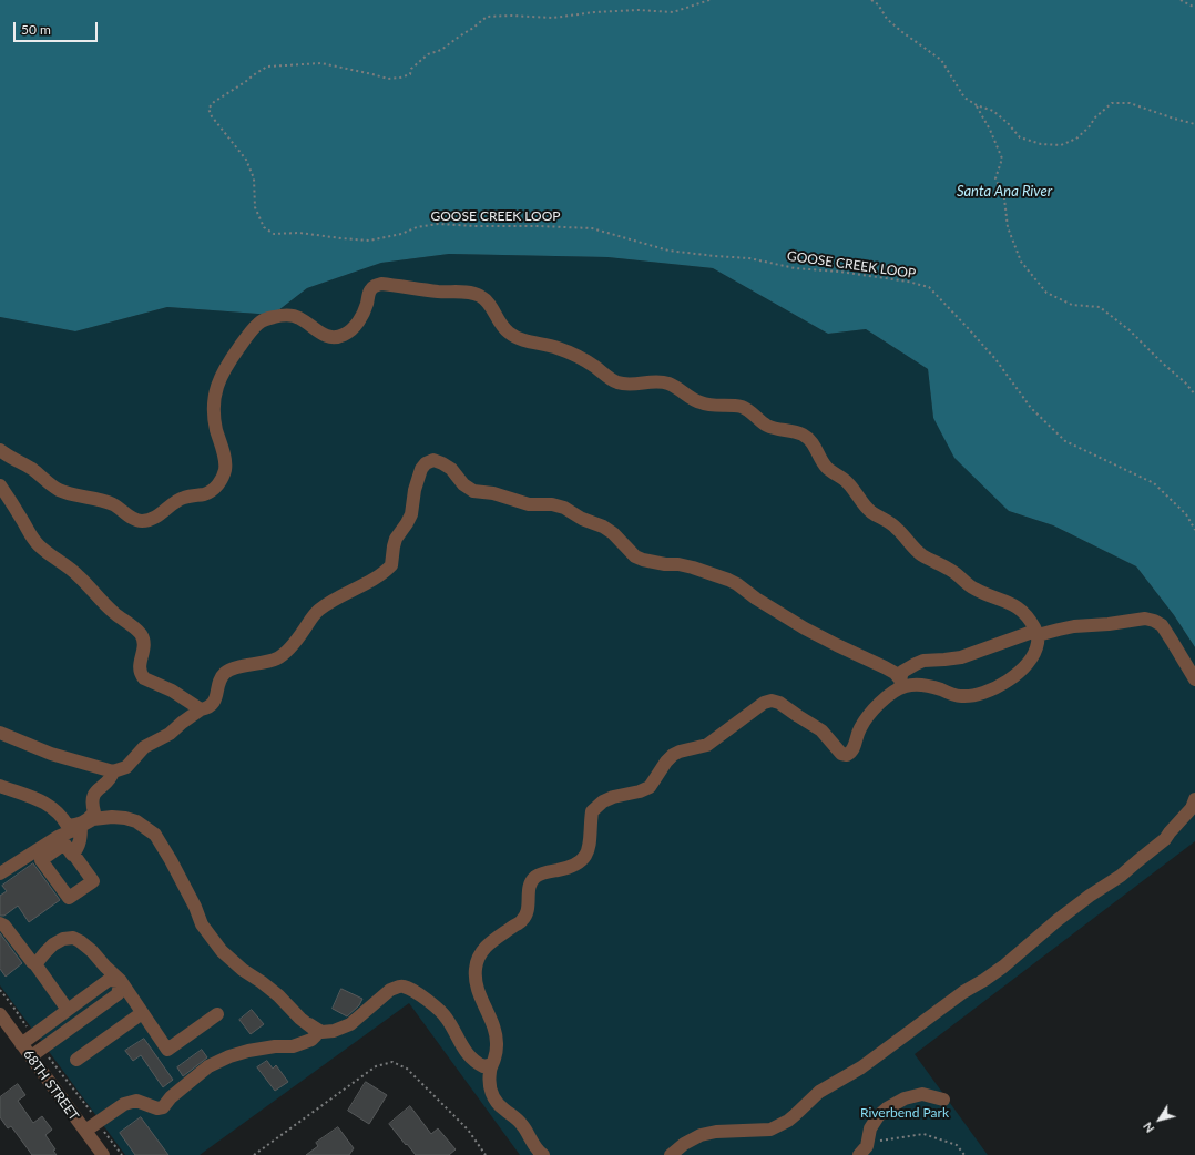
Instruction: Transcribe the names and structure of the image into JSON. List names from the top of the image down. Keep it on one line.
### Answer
{"streets":{"street":["68TH STREET"],"path":["GOOSE CREEK LOOP"]},"water":["Santa Ana River"],"parks":["Riverbend Park"],"scale_bar":"50 m","north":"bottom left"}
